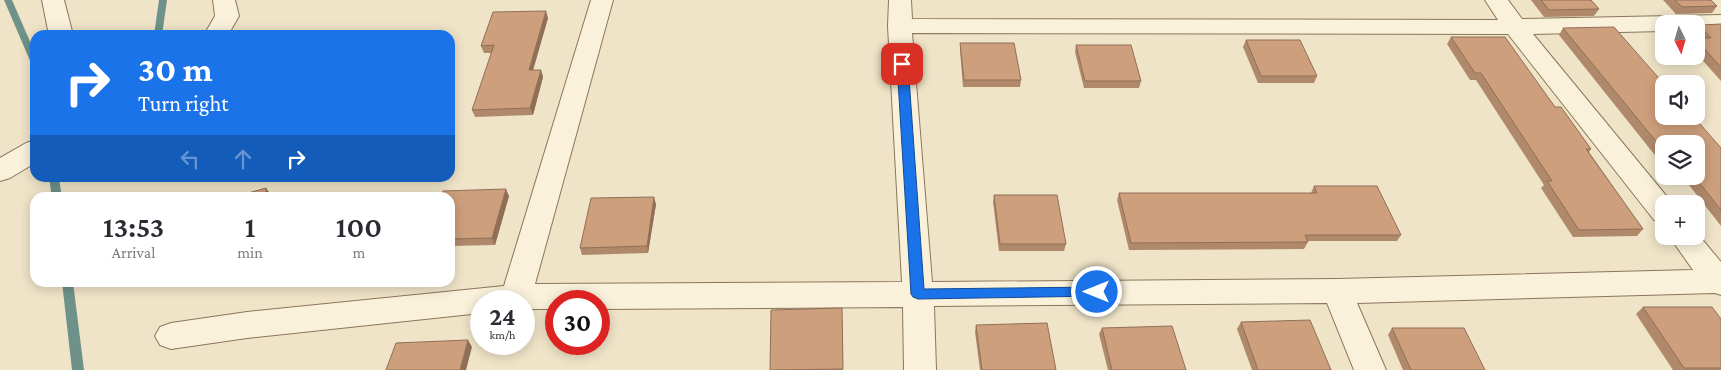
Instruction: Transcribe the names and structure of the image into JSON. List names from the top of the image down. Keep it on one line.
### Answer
{"north":"bottom","page":{"map_buttons":"+","turn":["30 m","Turn right"],"eta":["13:53","Arrival","1","min","100","m"],"speed":"24 km/h","limit":"30"}}
